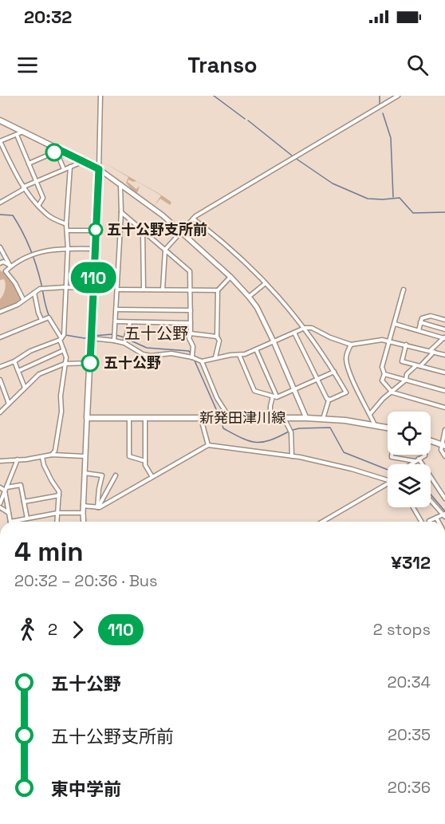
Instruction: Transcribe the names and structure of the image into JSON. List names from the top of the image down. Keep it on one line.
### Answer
{"streets":{"main road":["新発田津川線"]},"districts":["五十公野"],"places":["五十公野支所前","五十公野"],"lines":["bus line 110"],"page":{"status":"20:32","header":"Transo","on_map":"110","heading":["4 min","20:32 – 20:36 · Bus","¥312"],"legs":["2","110","2 stops"],"list":[{"name":"五十公野","value":"20:34"},{"name":"五十公野支所前","value":"20:35"},{"name":"東中学前","value":"20:36"}]}}
